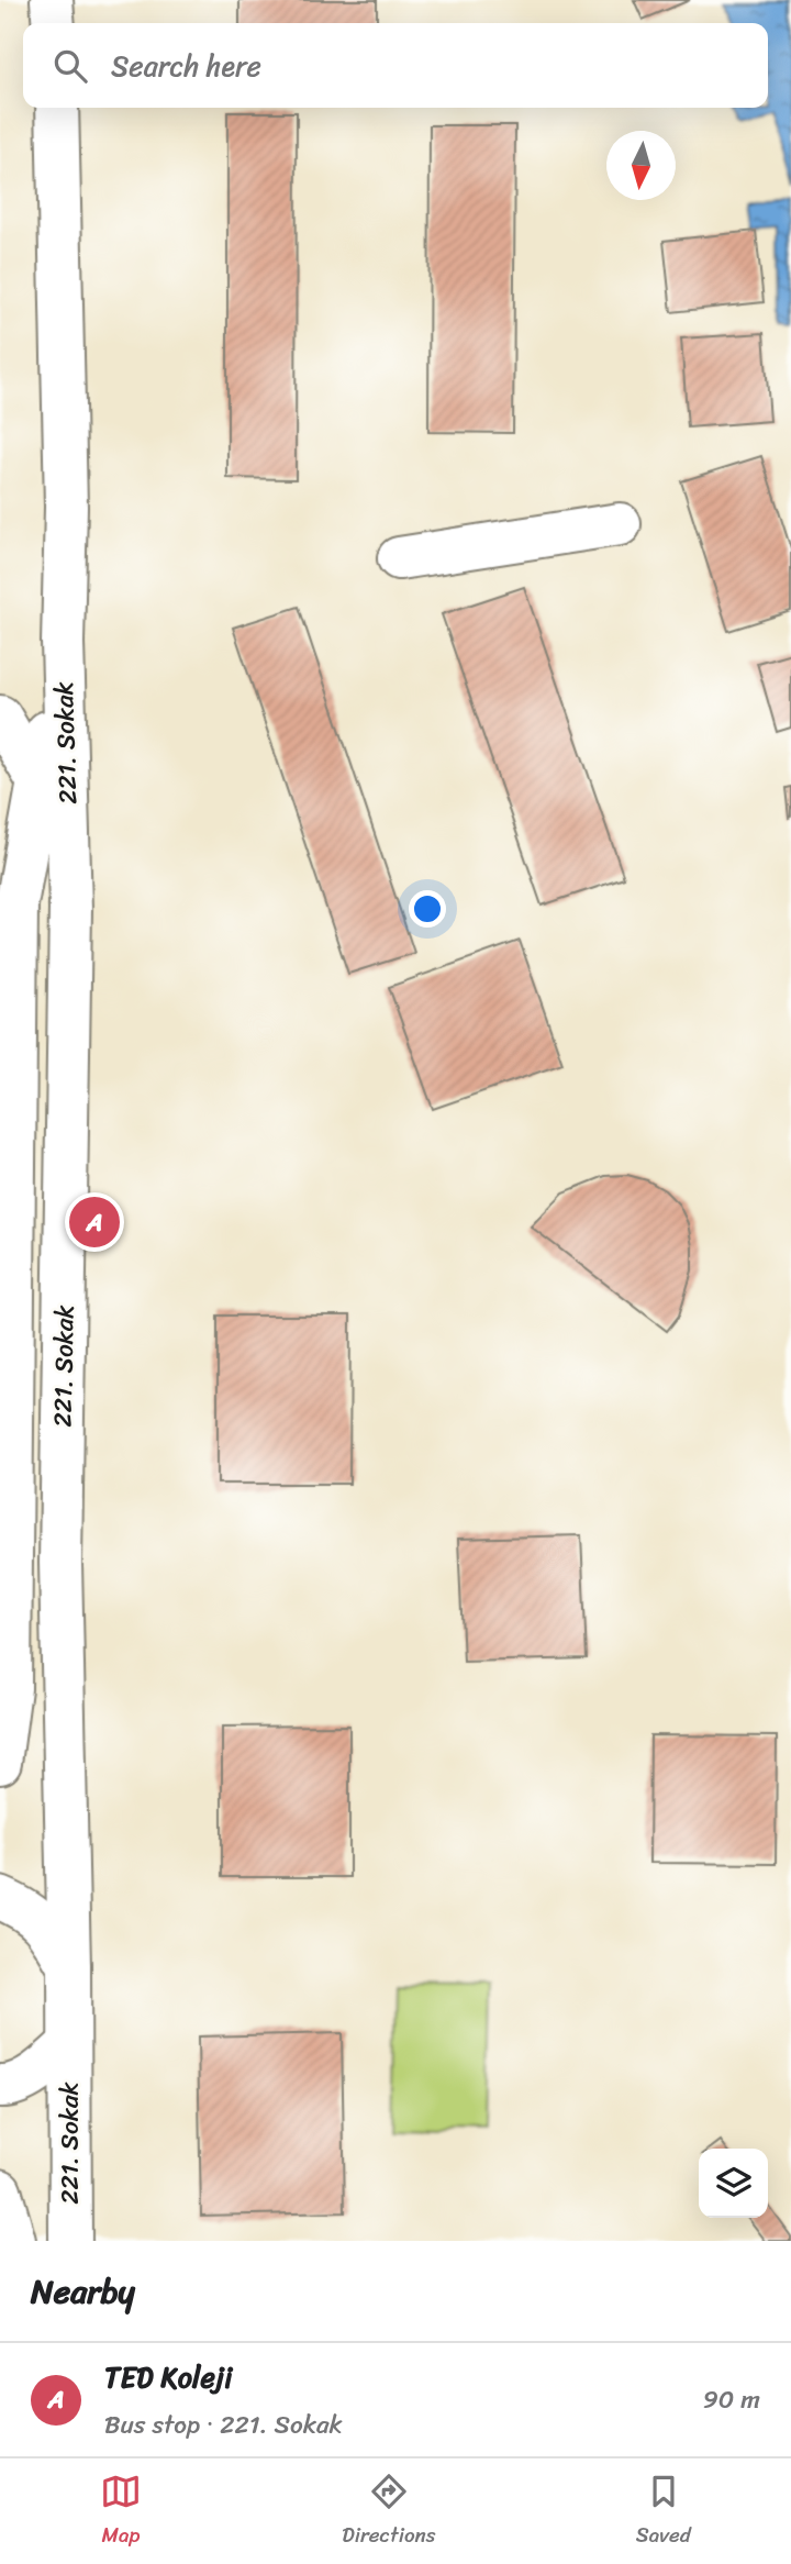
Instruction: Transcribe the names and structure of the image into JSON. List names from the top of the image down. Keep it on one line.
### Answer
{"streets":{"street":["221. Sokak"]},"north":"bottom","page":{"search":"Search here","pins":"A","heading":"Nearby","list":[{"mark":"A","name":"TED Koleji","note":"Bus stop · 221. Sokak","value":"90 m"}],"nav":["Map","Directions","Saved"]}}
